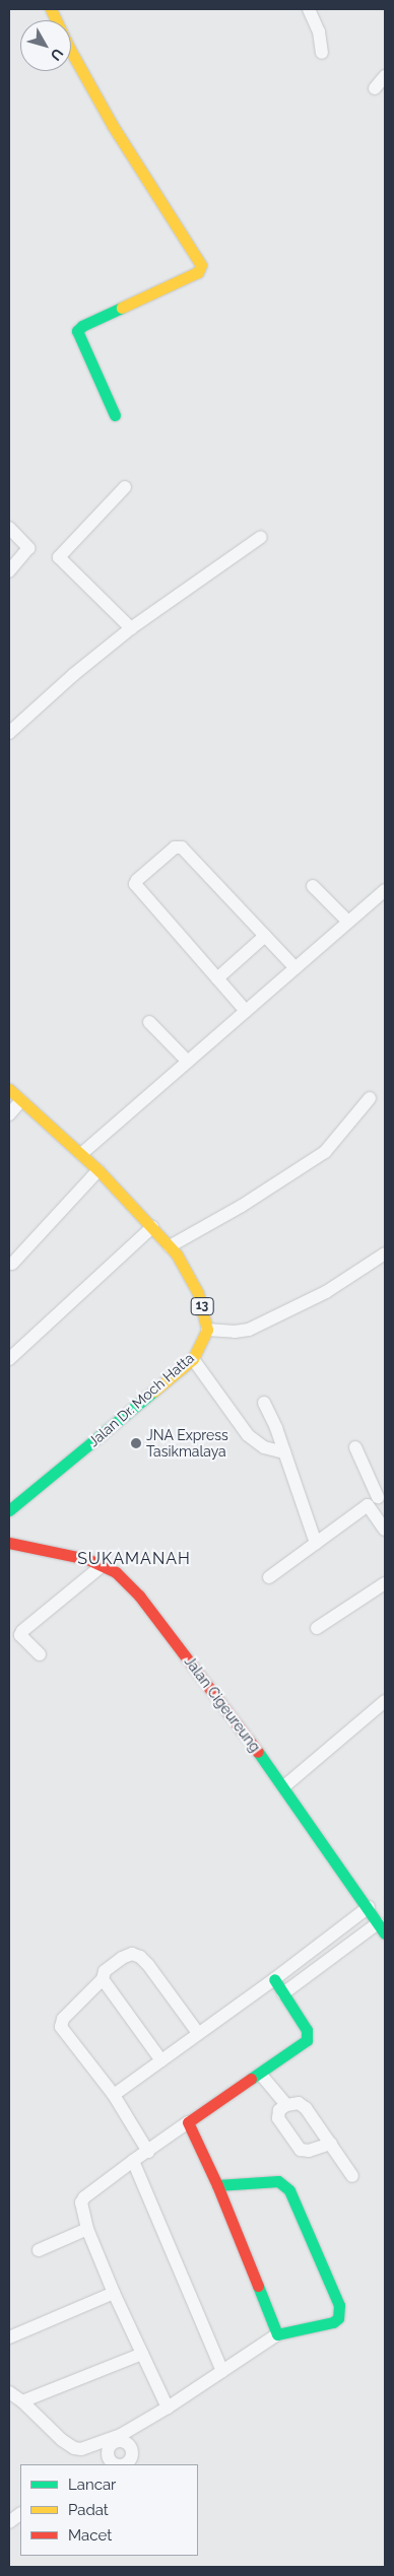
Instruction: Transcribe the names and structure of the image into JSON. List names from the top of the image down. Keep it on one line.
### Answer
{"streets":{"main road":["13","Jalan Dr. Moch Hatta","Jalan Cigeureung"]},"crossings":[["13","Jalan Dr. Moch Hatta"]],"districts":["SUKAMANAH"],"places":["JNA Express Tasikmalaya"],"legend":["Lancar","Padat","Macet"],"north":"bottom right"}
